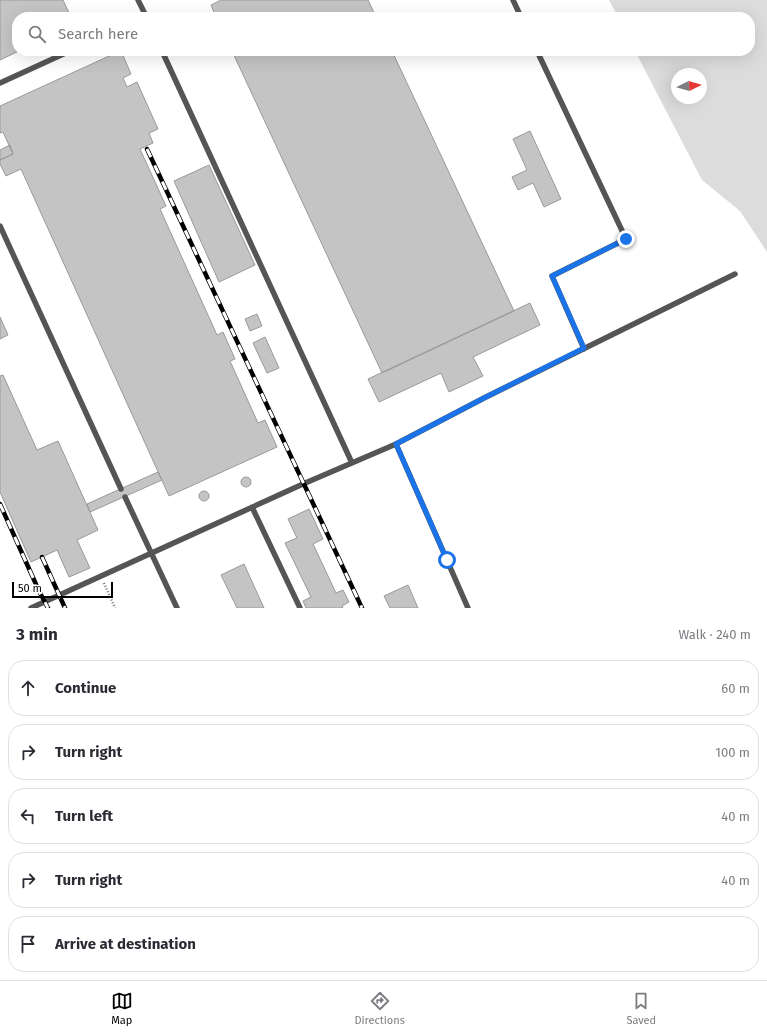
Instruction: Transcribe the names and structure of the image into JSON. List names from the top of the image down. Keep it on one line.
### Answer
{"scale_bar":"50 m","north":"right","page":{"search":"Search here","scale":"50 m","heading":["3 min","Walk · 240 m"],"list":[["Continue","60 m"],["Turn right","100 m"],["Turn left","40 m"],["Turn right","40 m"],"Arrive at destination"],"nav":["Map","Directions","Saved"]}}
